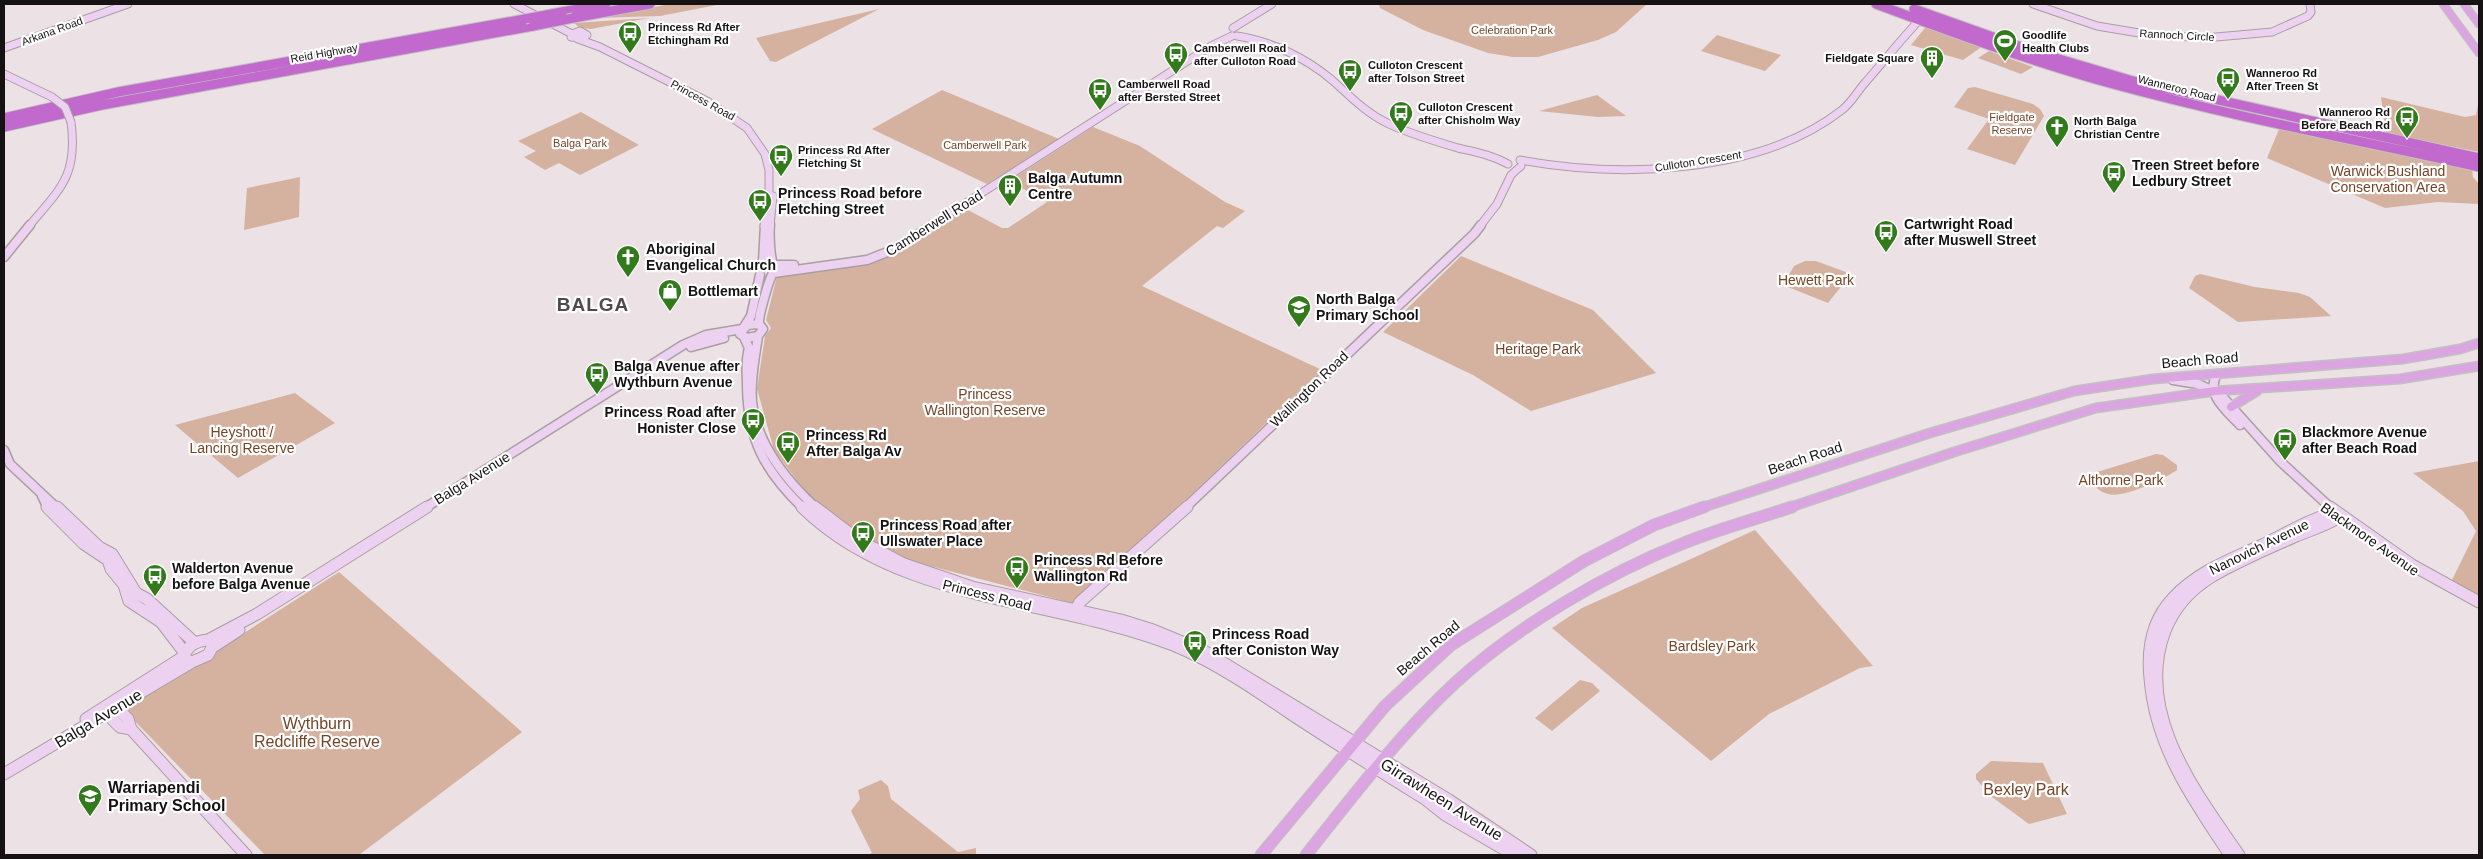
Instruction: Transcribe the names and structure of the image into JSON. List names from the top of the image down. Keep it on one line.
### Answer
{"streets":{"highway":["Reid Highway","Wanneroo Road"],"main road":["Beach Road"],"street":["Arkana Road","Rannoch Circle","Princess Road","Culloton Crescent","Camberwell Road","Wallington Road","Balga Avenue","Blackmore Avenue","Nanovich Avenue","Girrawheen Avenue"]},"crossings":[["Wanneroo Road","Culloton Crescent"],["Princess Road","Camberwell Road"],["Princess Road","Beach Road"],["Princess Road","Wallington Road"],["Princess Road","Balga Avenue"],["Princess Road","Girrawheen Avenue"],["Culloton Crescent","Camberwell Road"],["Culloton Crescent","Wallington Road"],["Beach Road","Blackmore Avenue"],["Beach Road","Girrawheen Avenue"],["Blackmore Avenue","Nanovich Avenue"]],"districts":["BALGA"],"parks":["Celebration Park","Fieldgate Reserve","Balga Park","Camberwell Park","Warwick Bushland Conservation Area","Hewett Park","Heritage Park","Princess Wallington Reserve","Heyshott / Lancing Reserve","Althorne Park","Bardsley Park","Wythburn Redcliffe Reserve","Bexley Park"],"places":{"bus stop":["Princess Rd After Etchingham Rd","Camberwell Road after Culloton Road","Culloton Crescent after Tolson Street","Wanneroo Rd After Treen St","Camberwell Road after Bersted Street","Culloton Crescent after Chisholm Way","Wanneroo Rd Before Beach Rd","Princess Rd After Fletching St","Treen Street before Ledbury Street","Princess Road before Fletching Street","Cartwright Road after Muswell Street","Balga Avenue after Wythburn Avenue","Princess Road after Honister Close","Blackmore Avenue after Beach Road","Princess Rd After Balga Av","Princess Road after Ullswater Place","Princess Rd Before Wallington Rd","Walderton Avenue before Balga Avenue","Princess Road after Coniston Way"],"sports":["Goodlife Health Clubs"],"building":["Fieldgate Square","Balga Autumn Centre"],"church":["North Balga Christian Centre","Aboriginal Evangelical Church"],"shop":["Bottlemart"],"school or university":["North Balga Primary School","Warriapendi Primary School"]}}
